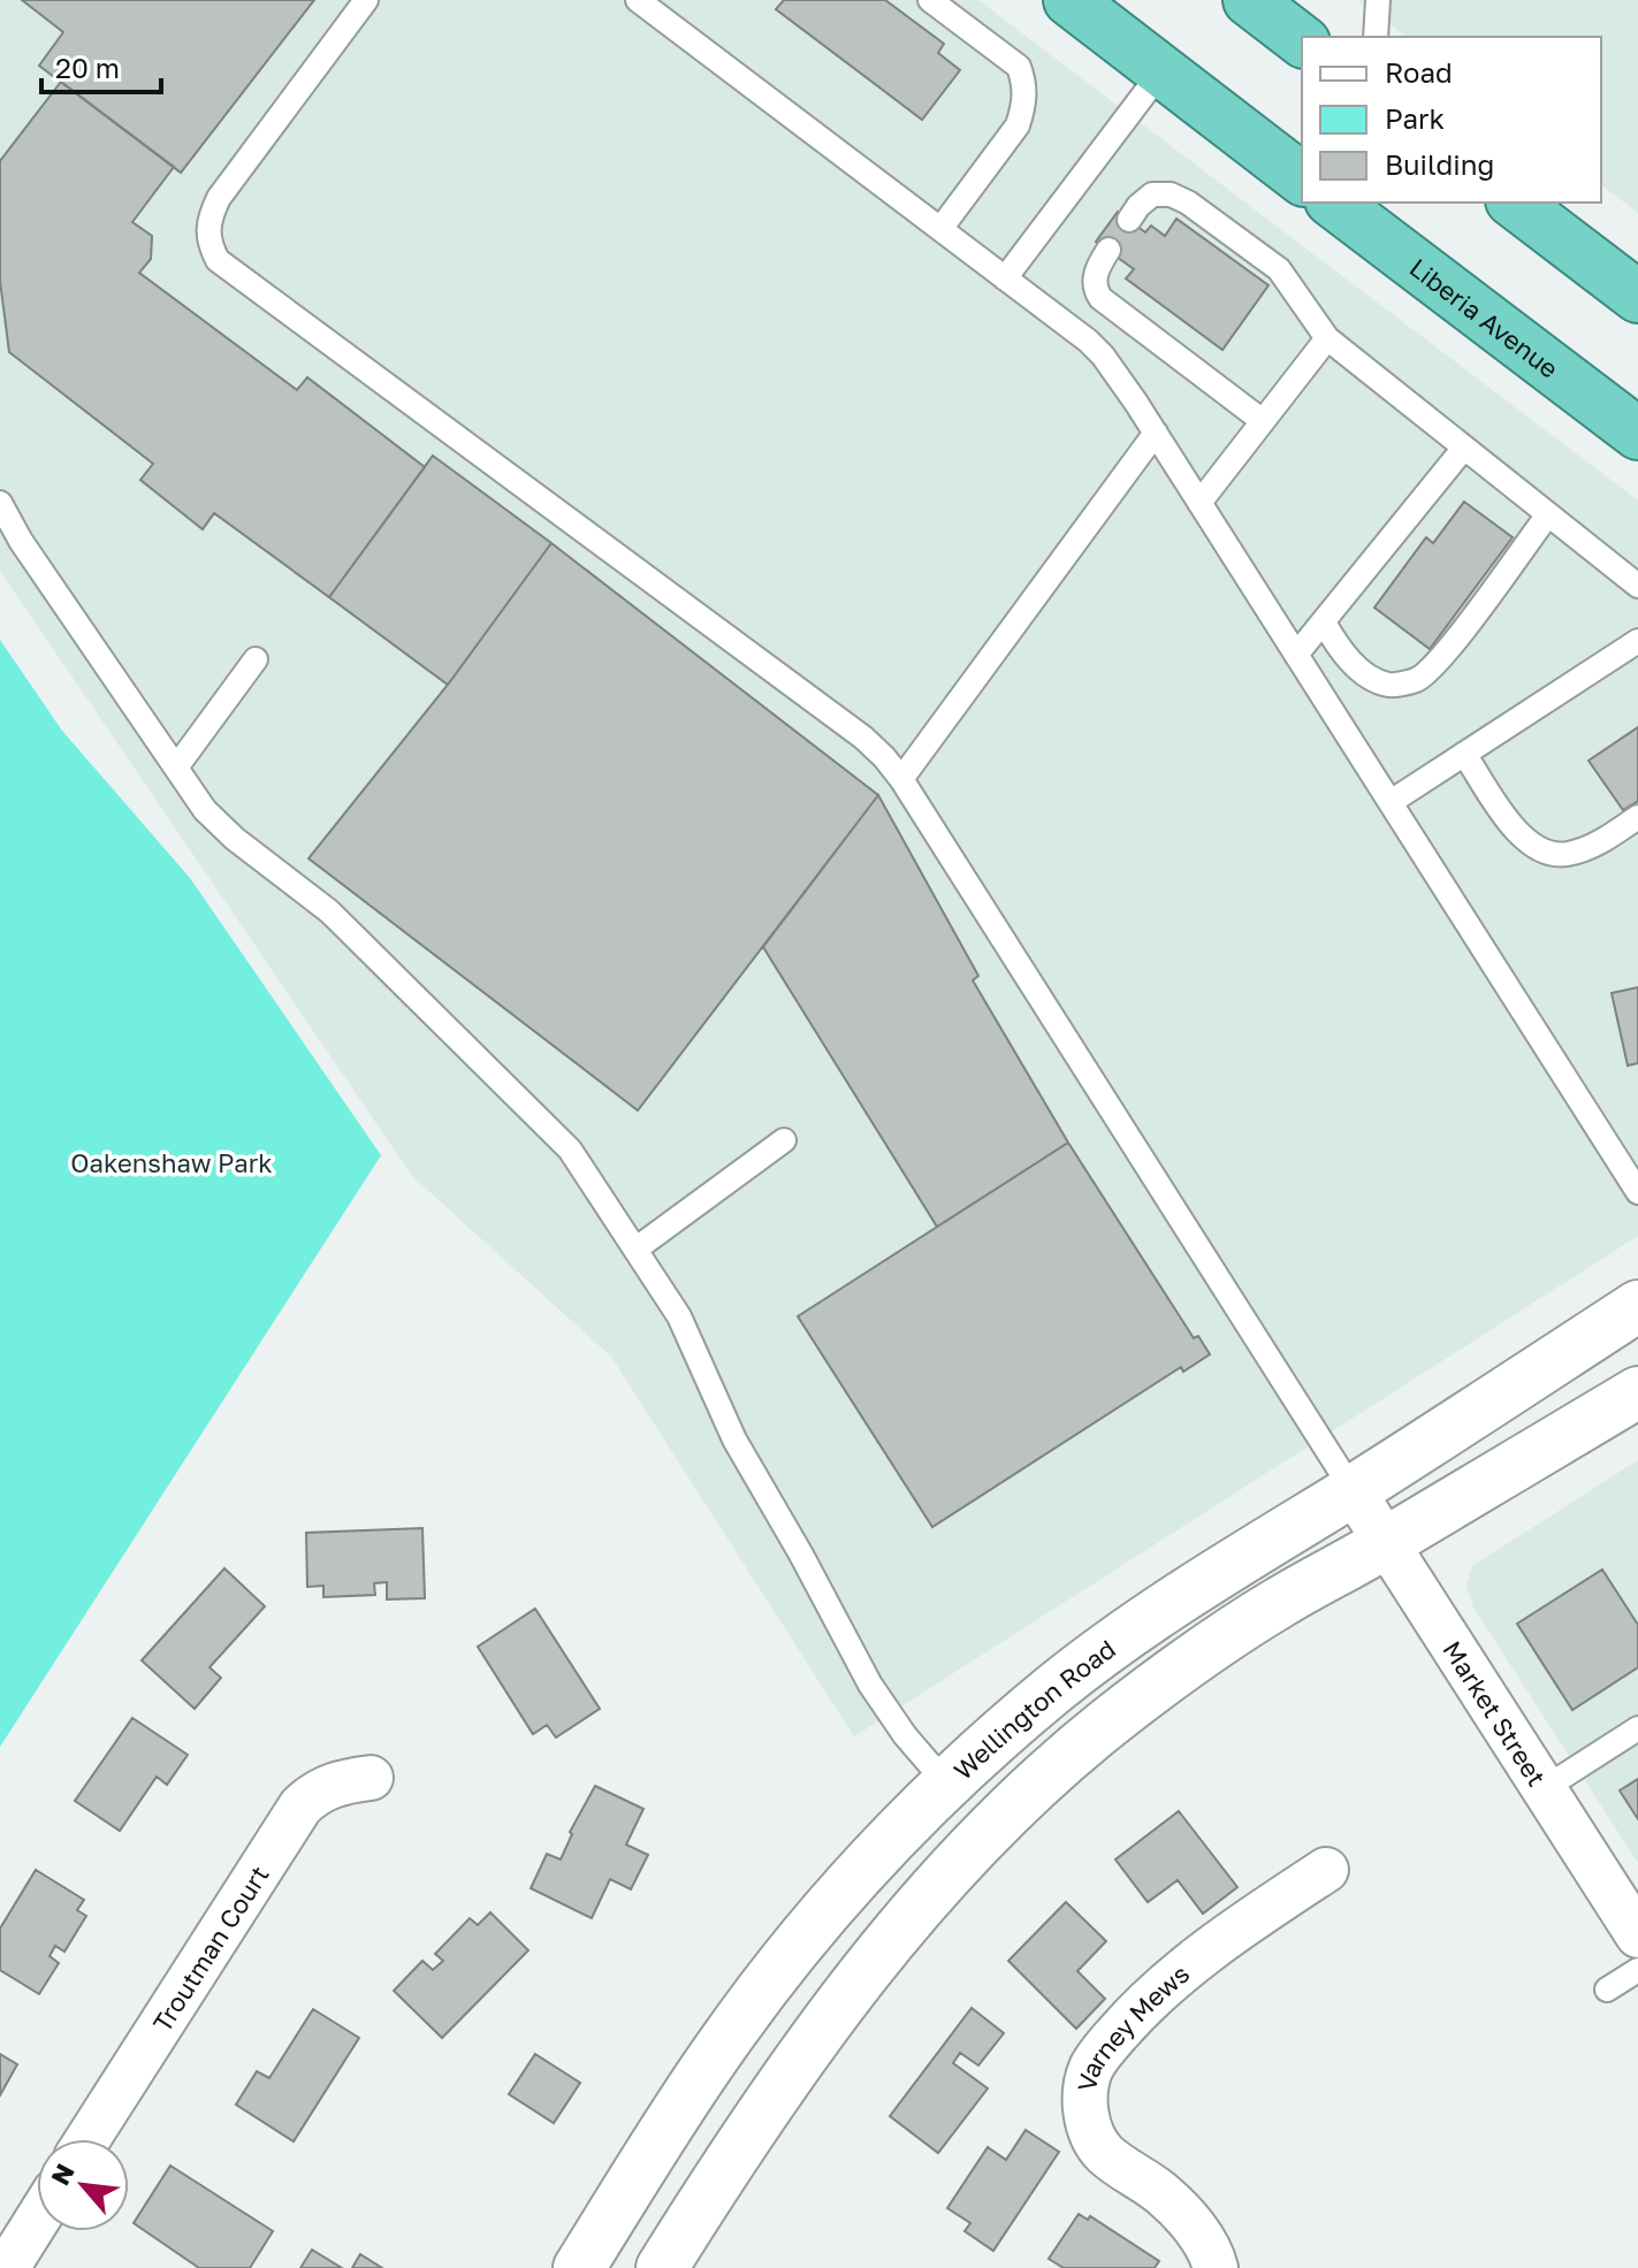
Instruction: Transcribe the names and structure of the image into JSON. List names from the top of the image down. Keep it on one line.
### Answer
{"streets":{"highway":["Liberia Avenue"],"main road":["Wellington Road"],"street":["Market Street","Troutman Court","Varney Mews"]},"crossings":[["Wellington Road","Market Street"]],"parks":["Oakenshaw Park"],"legend":["Road","Park","Building"],"scale_bar":"20 m","north":"top left"}
